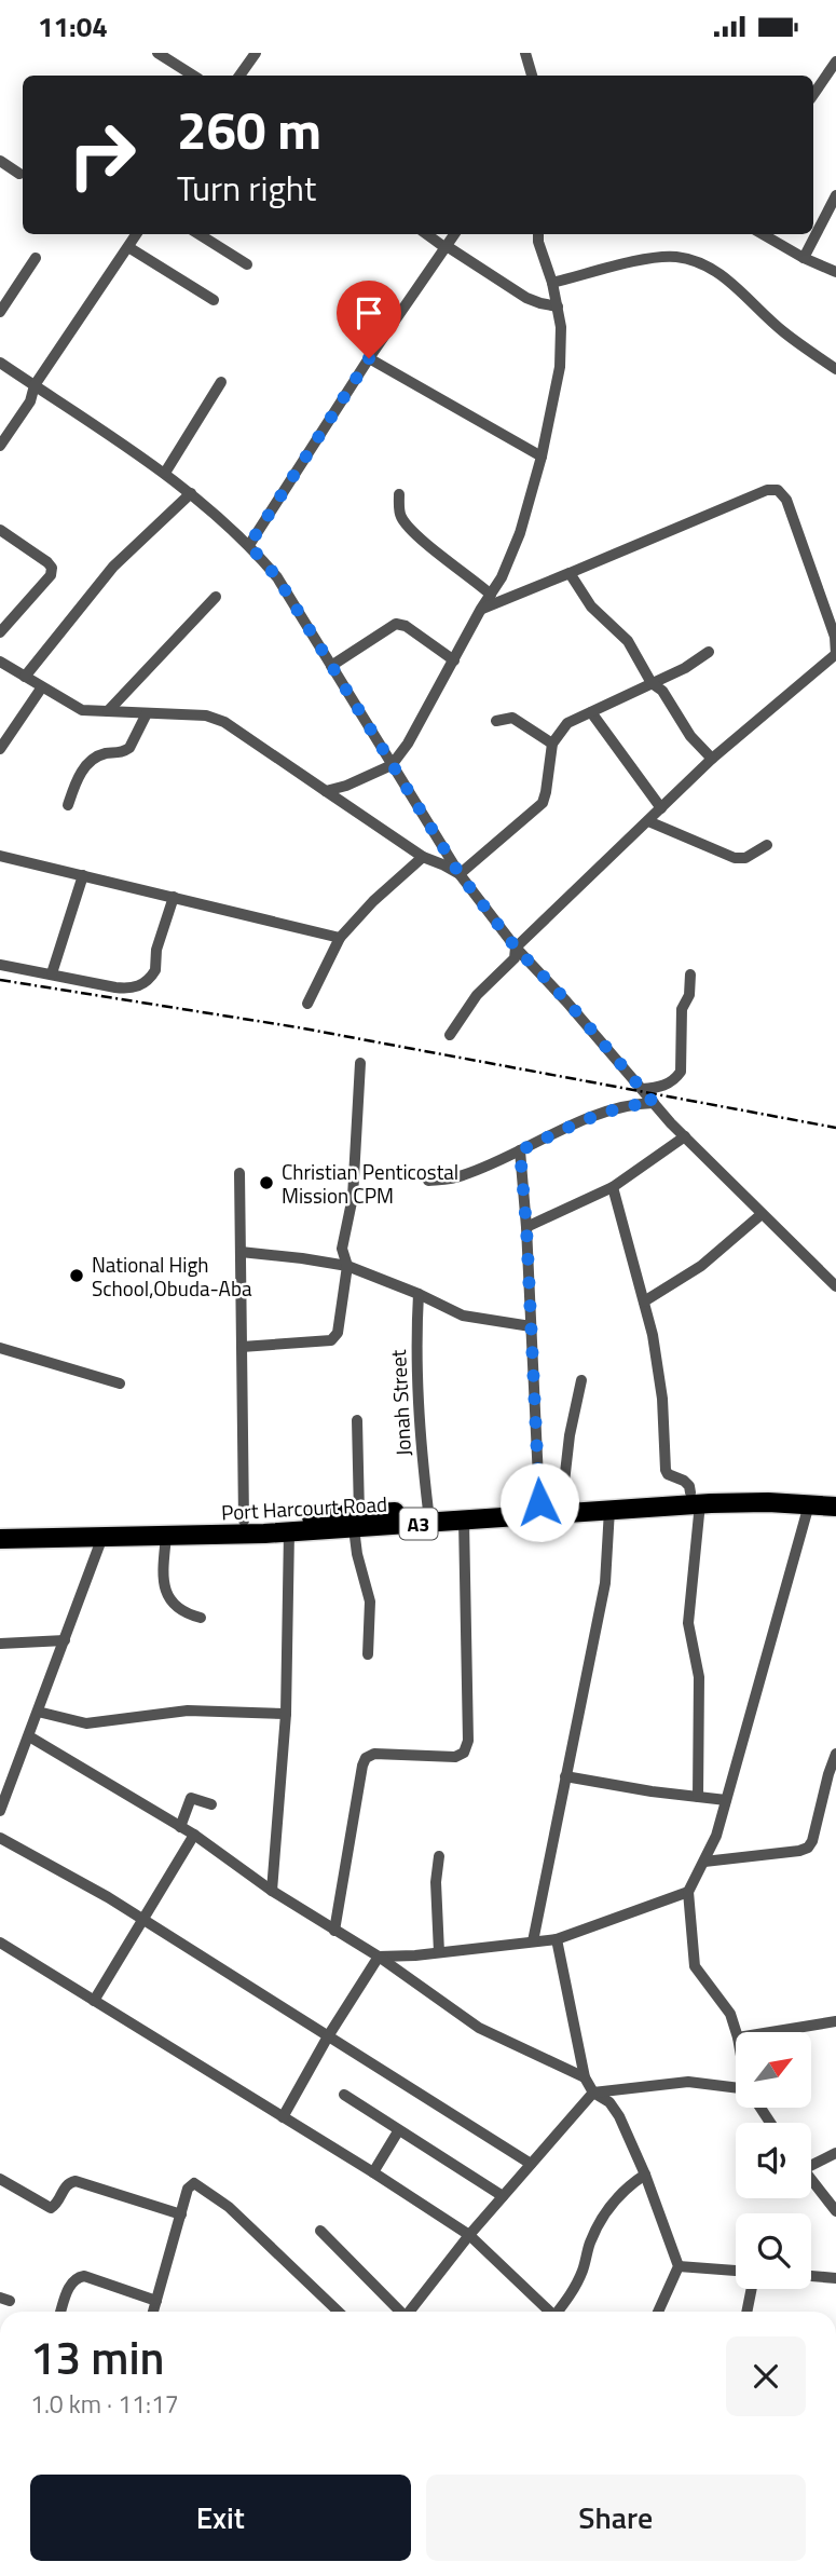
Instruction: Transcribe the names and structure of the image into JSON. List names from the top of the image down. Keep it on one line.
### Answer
{"streets":{"highway":["Port Harcourt Road","A3"],"street":["Jonah Street"]},"crossings":[["Jonah Street","Port Harcourt Road"]],"places":["Christian Penticostal Mission CPM","National High School,Obuda-Aba"],"north":"top right","page":{"status":"11:04","turn":["260 m","Turn right"],"heading":["13 min","1.0 km · 11:17"],"buttons":["Exit","Share"]}}
